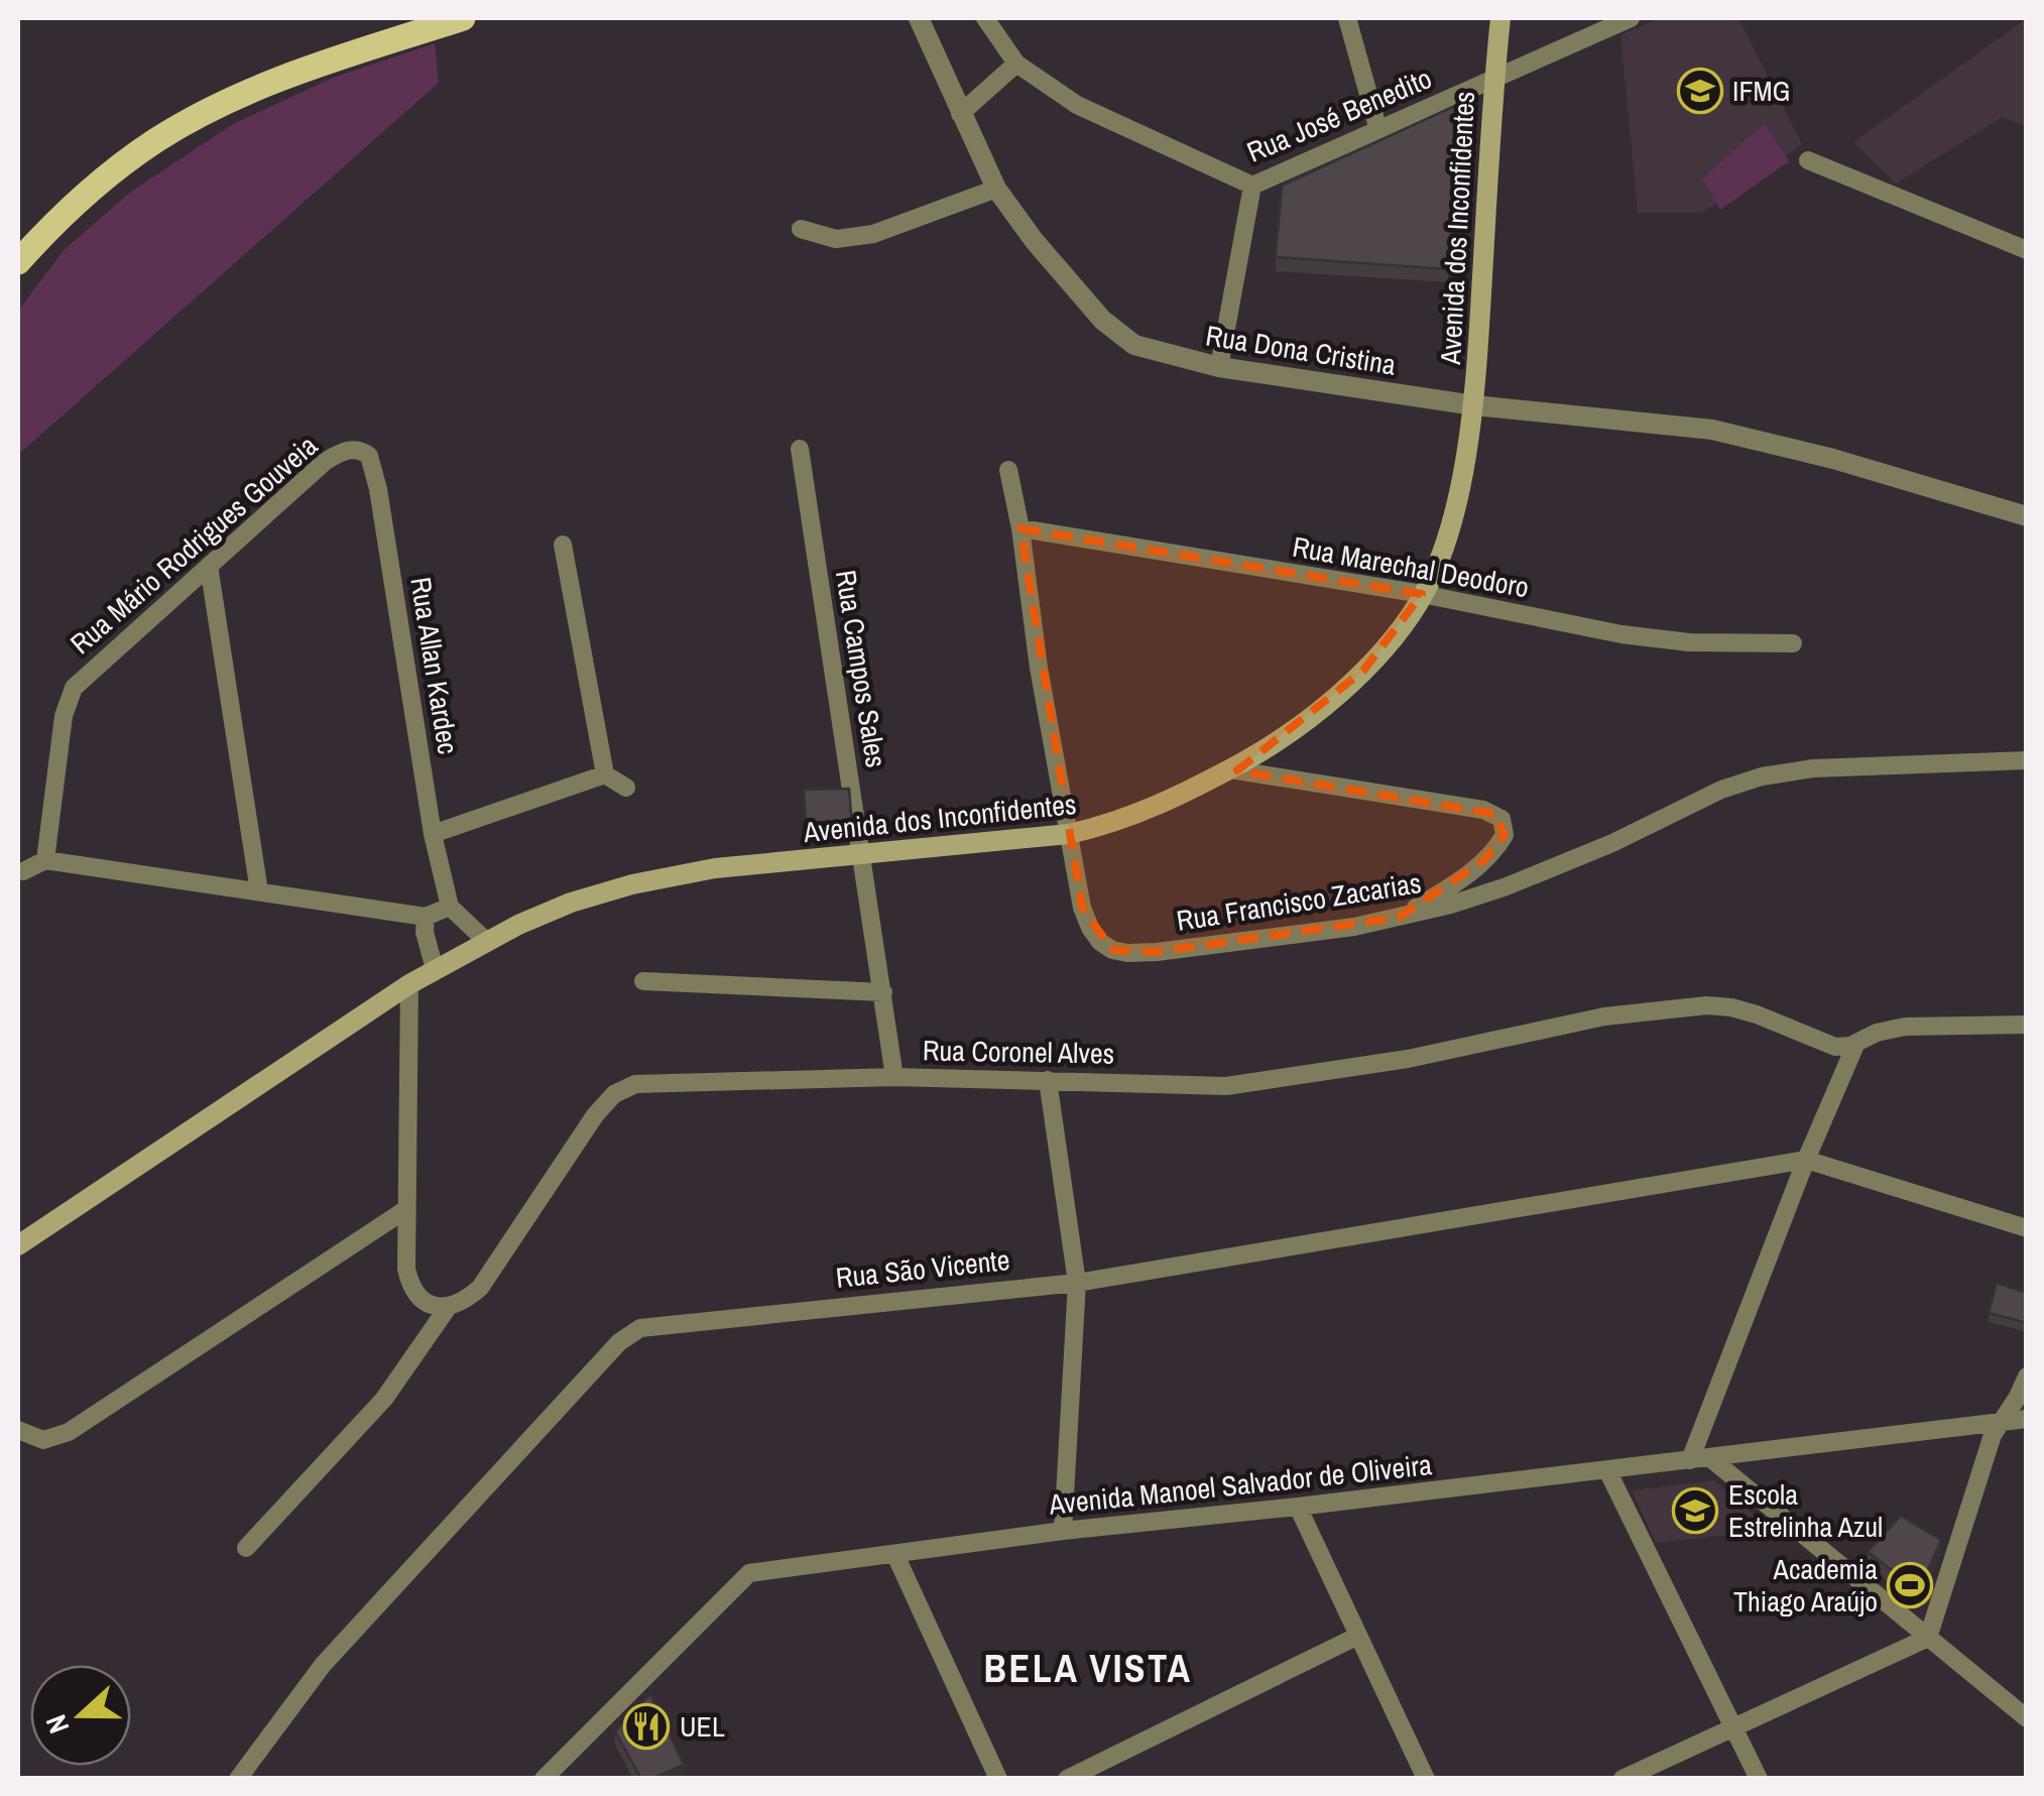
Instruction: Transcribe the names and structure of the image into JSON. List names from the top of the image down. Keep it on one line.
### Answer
{"streets":{"main road":["Avenida dos Inconfidentes"],"street":["Rua José Benedito","Rua Dona Cristina","Rua Mário Rodrigues Gouveia","Rua Marechal Deodoro","Rua Allan Kardec","Rua Campos Sales","Rua Francisco Zacarias","Rua Coronel Alves","Rua São Vicente","Avenida Manoel Salvador de Oliveira"]},"crossings":[["Rua José Benedito","Avenida dos Inconfidentes"],["Avenida dos Inconfidentes","Rua Dona Cristina"],["Avenida dos Inconfidentes","Rua Marechal Deodoro"],["Avenida dos Inconfidentes","Rua Campos Sales"],["Avenida dos Inconfidentes","Rua Francisco Zacarias"],["Rua Mário Rodrigues Gouveia","Rua Allan Kardec"],["Rua Marechal Deodoro","Rua Francisco Zacarias"],["Rua Campos Sales","Rua Coronel Alves"]],"districts":["BELA VISTA"],"places":{"school or university":["IFMG","Escola Estrelinha Azul"],"sports":["Academia Thiago Araújo"],"restaurant":["UEL"]},"north":"left"}
